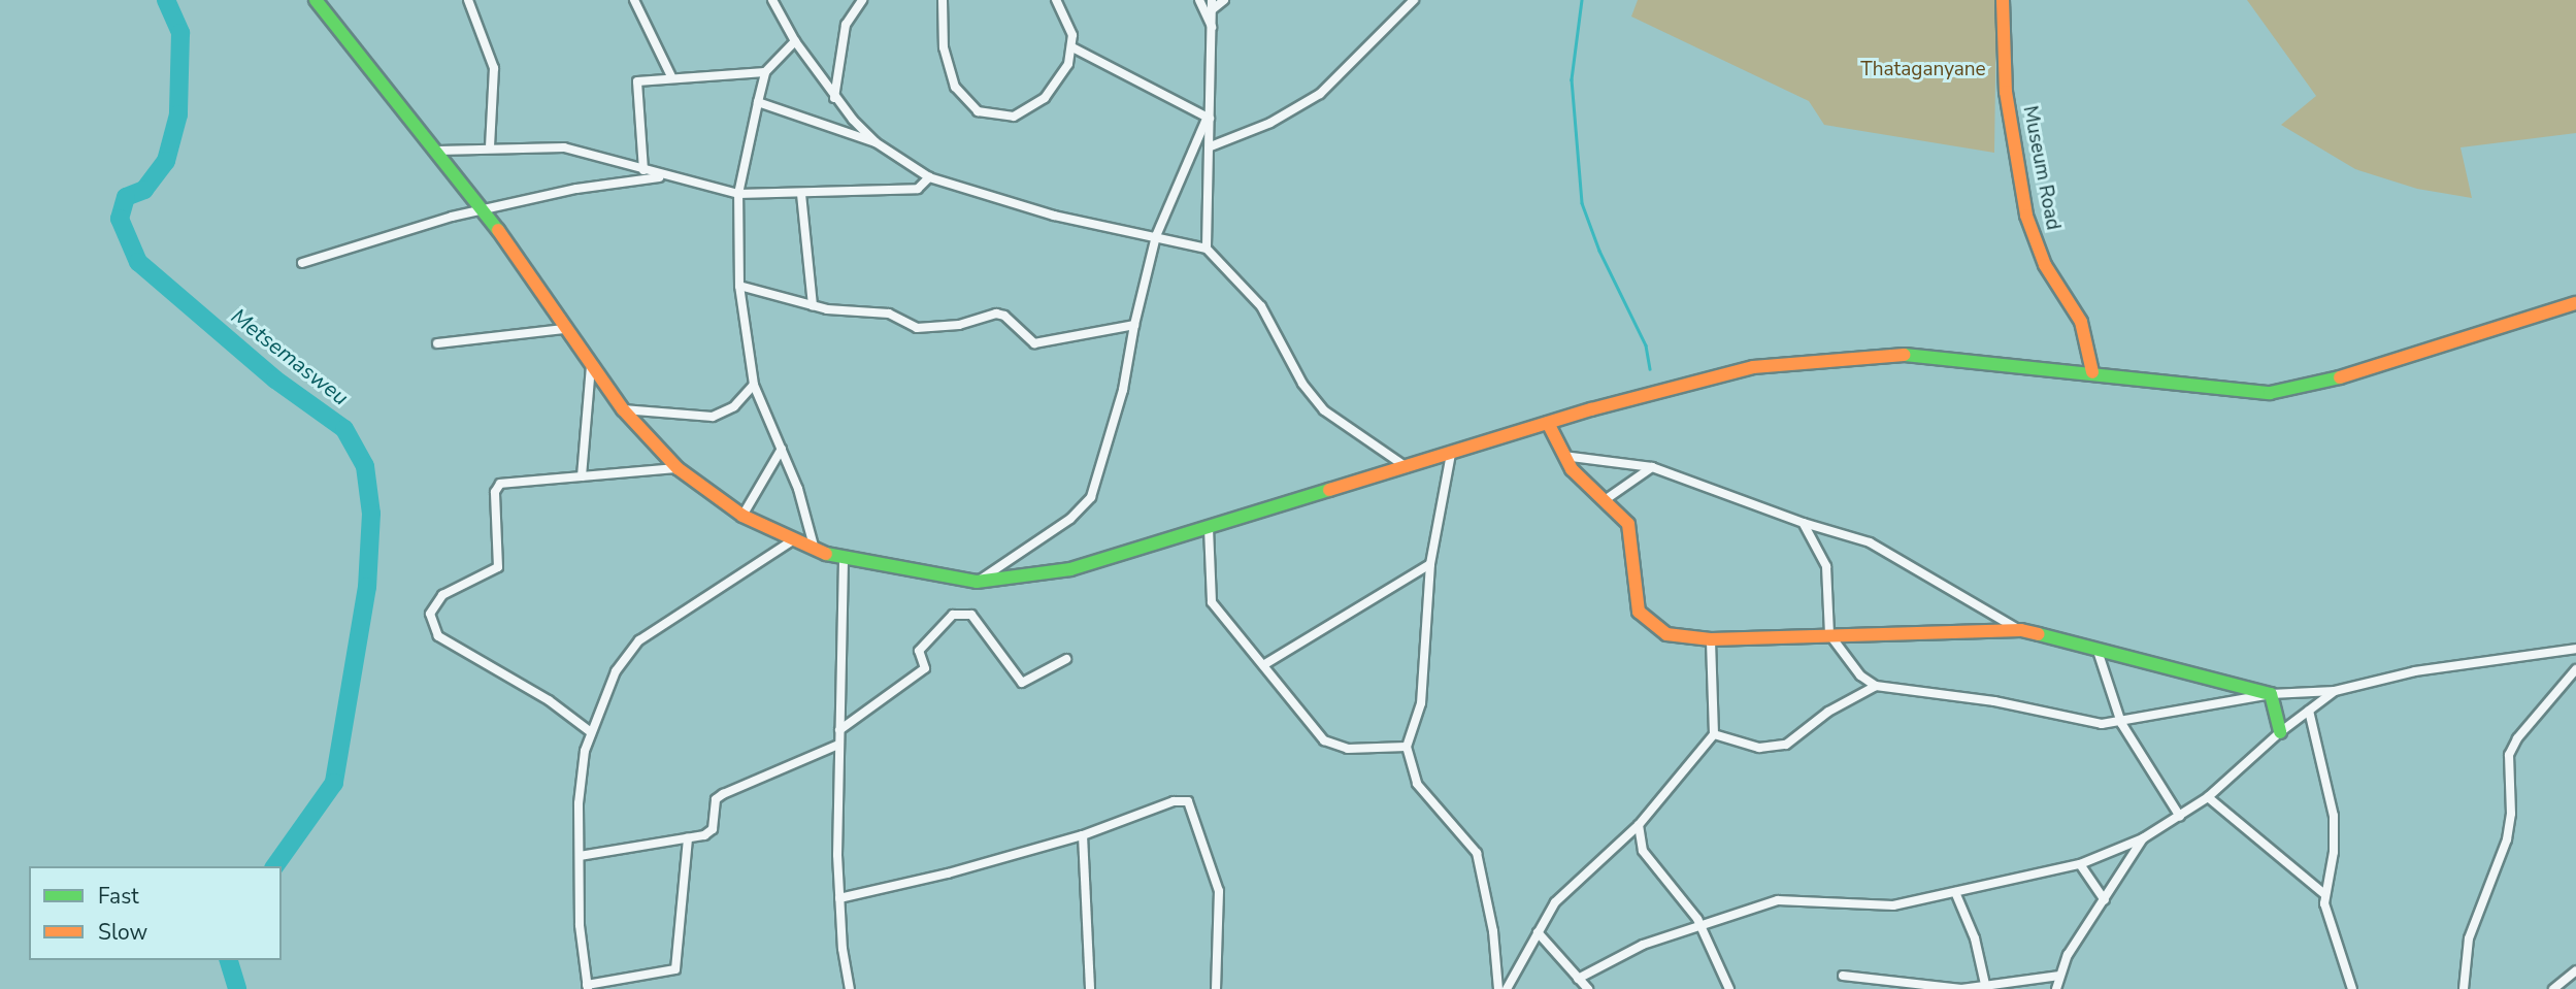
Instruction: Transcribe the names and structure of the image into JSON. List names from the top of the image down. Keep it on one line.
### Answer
{"streets":{"street":["Museum Road"]},"water":["Metsemasweu"],"parks":["Thataganyane"],"legend":["Fast","Slow"]}
